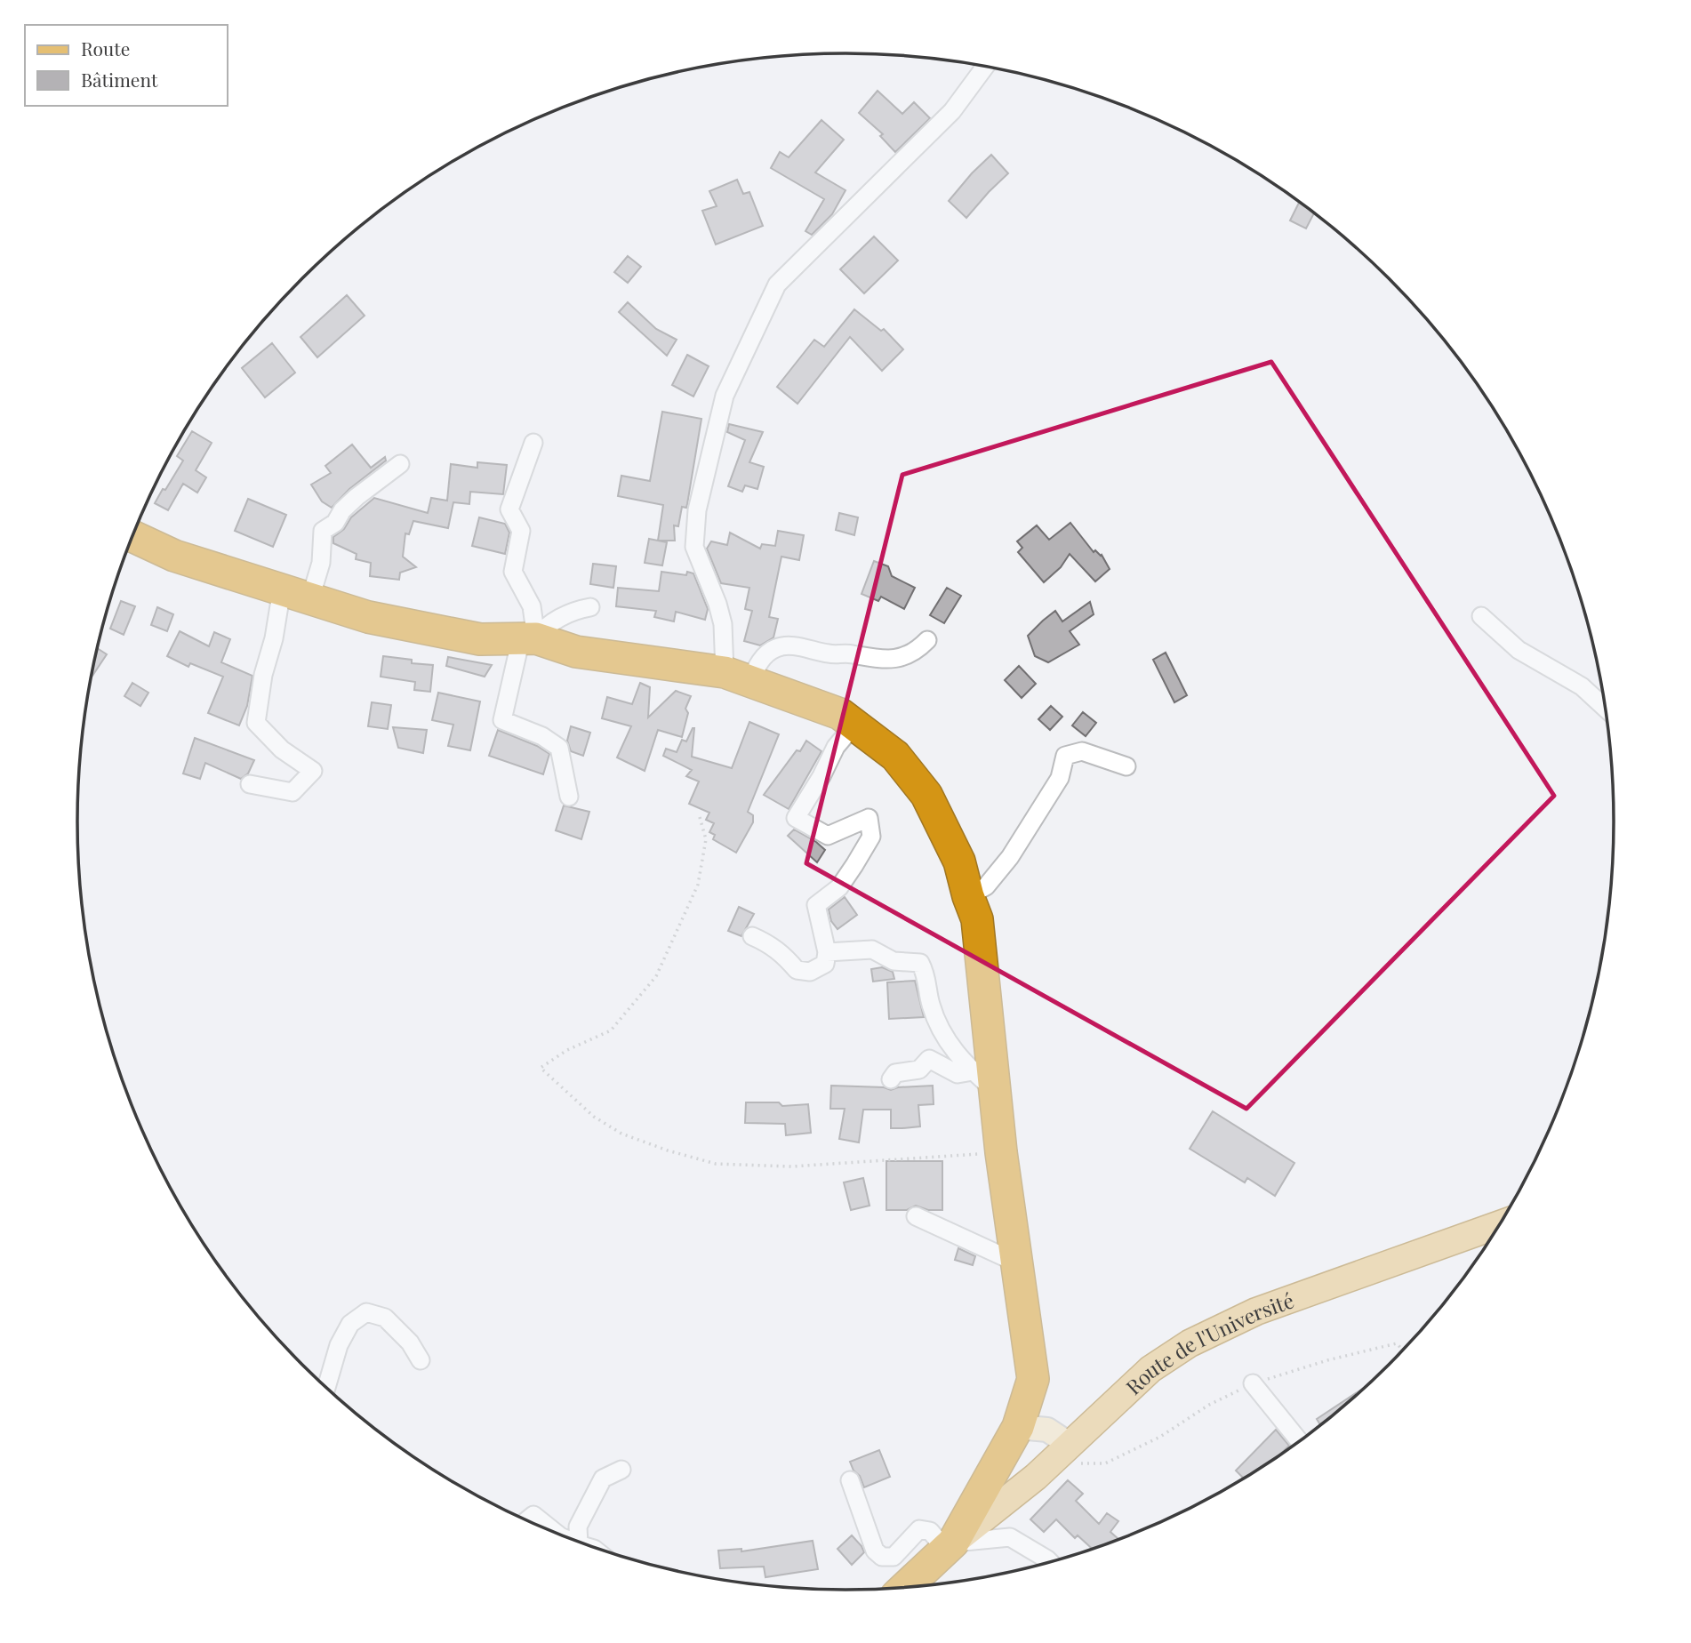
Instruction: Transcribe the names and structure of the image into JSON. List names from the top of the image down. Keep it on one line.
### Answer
{"streets":{"main road":["Route de l'Université"]},"legend":["Route","Bâtiment"]}
